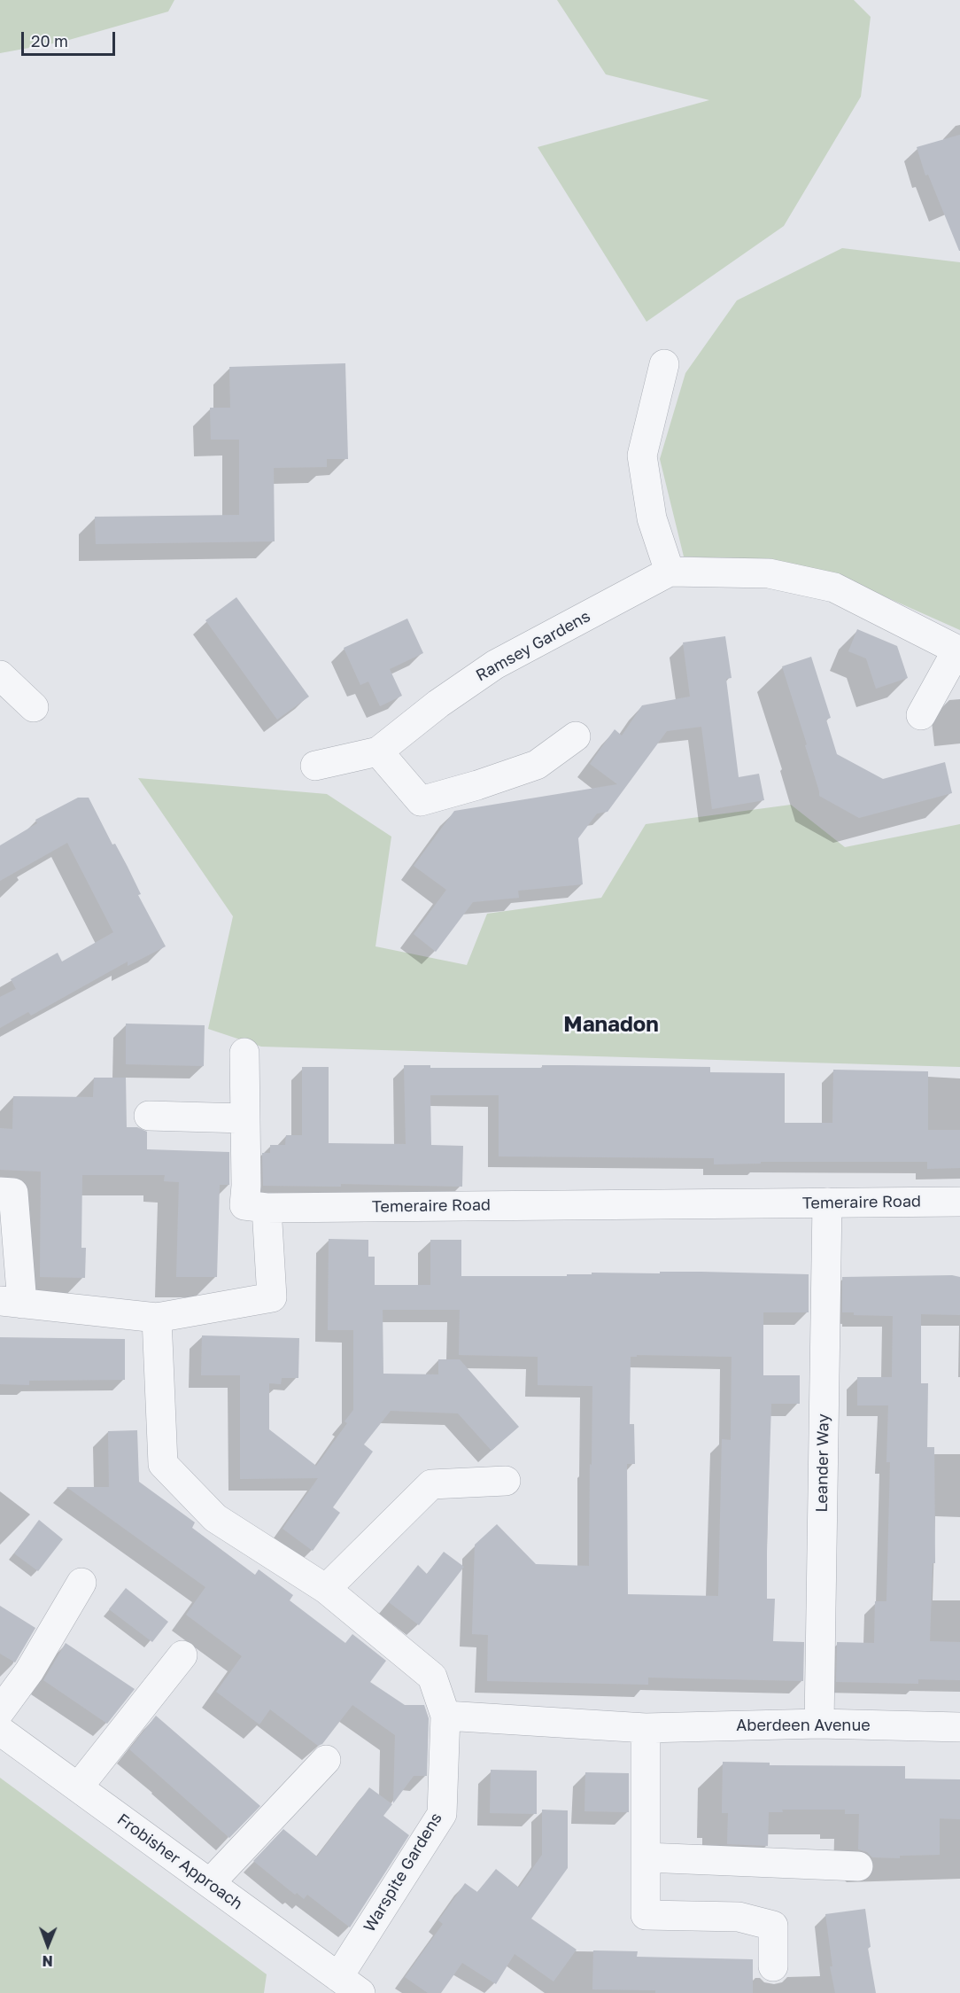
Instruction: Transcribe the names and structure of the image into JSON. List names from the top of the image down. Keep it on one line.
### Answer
{"streets":{"street":["Ramsey Gardens","Temeraire Road","Leander Way","Aberdeen Avenue","Frobisher Approach","Warspite Gardens"]},"crossings":[["Temeraire Road","Leander Way"],["Leander Way","Aberdeen Avenue"],["Aberdeen Avenue","Warspite Gardens"],["Frobisher Approach","Warspite Gardens"]],"districts":["Manadon"],"scale_bar":"20 m","north":"bottom"}
